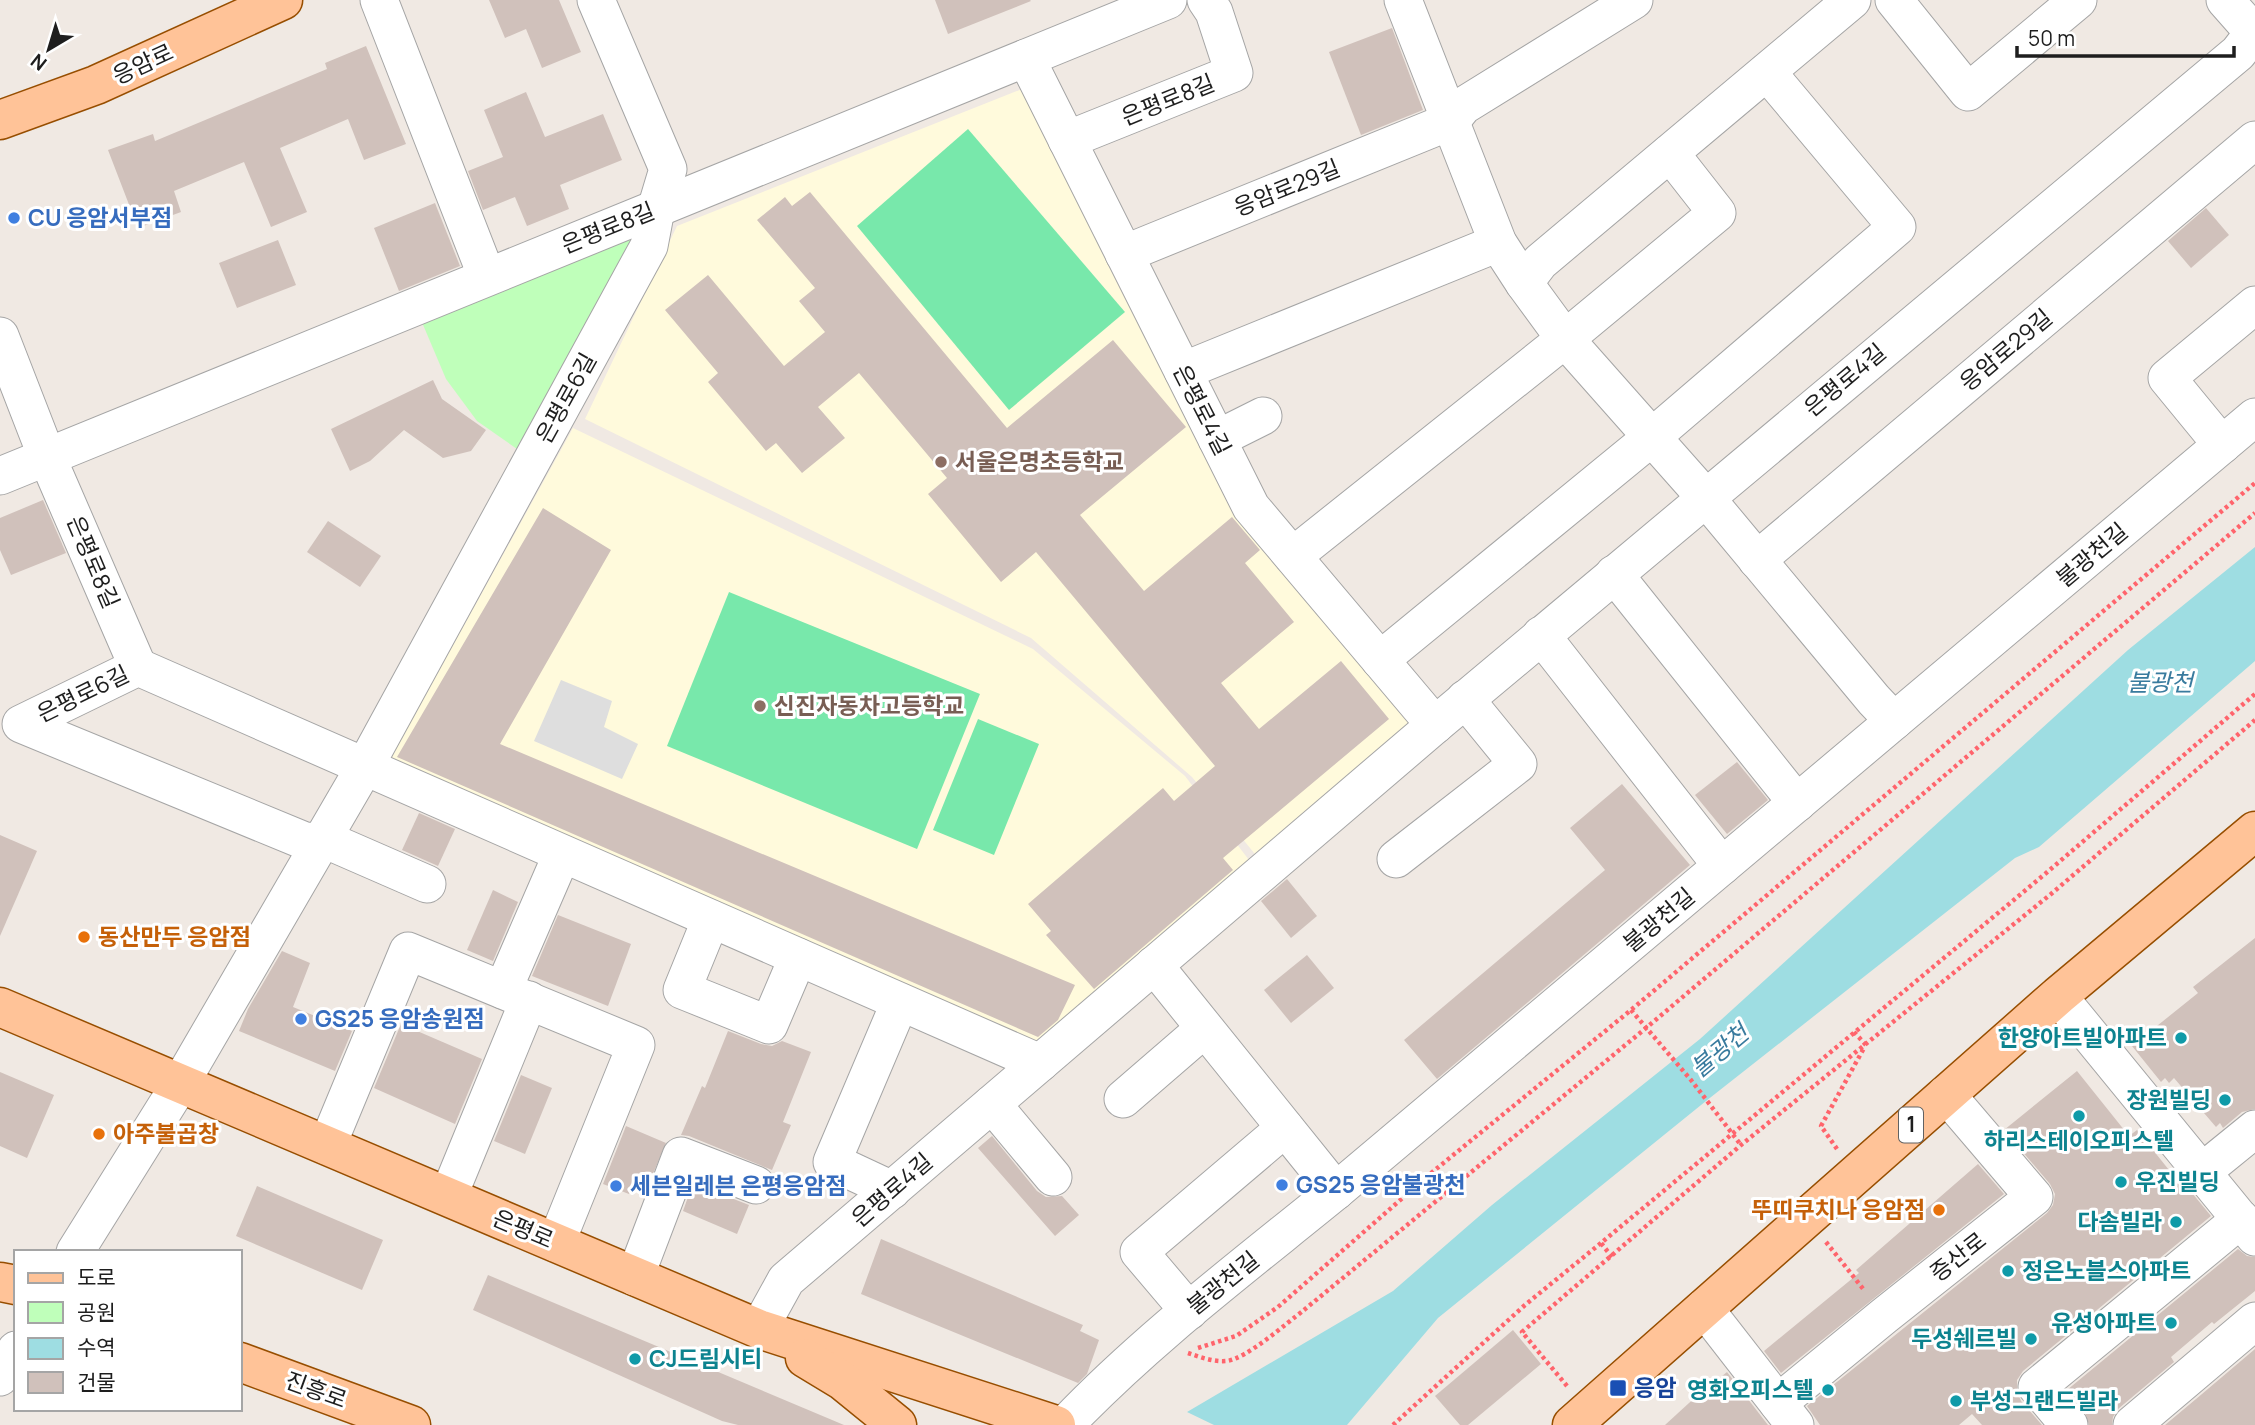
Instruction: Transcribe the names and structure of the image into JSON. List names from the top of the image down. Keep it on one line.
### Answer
{"streets":{"main road":["응암로","1","은평로","진흥로"],"street":["은평로8길","응암로29길","은평로4길","은평로6길","불광천길","증산로"]},"crossings":[["은평로8길","은평로4길"],["은평로8길","은평로6길"],["응암로29길","은평로4길"],["은평로4길","은평로"],["은평로6길","은평로"],["1","증산로"]],"water":["불광천"],"places":{"other":["CU 응암서부점","서울은명초등학교","신진자동차고등학교","동산만두 응암점","GS25 응암송원점","한양아트빌아파트","장원빌딩","하리스테이오피스텔","아주불곱창","우진빌딩","GS25 응암불광천","세븐일레븐 은평응암점","뚜띠쿠치나 응암점","다솜빌라","정은노블스아파트","유성아파트","두성쉐르빌","CJ드림시티","영화오피스텔","부성그랜드빌라"],"transit":["응암"]},"legend":["도로","공원","수역","건물"],"scale_bar":"50 m","north":"bottom left"}
